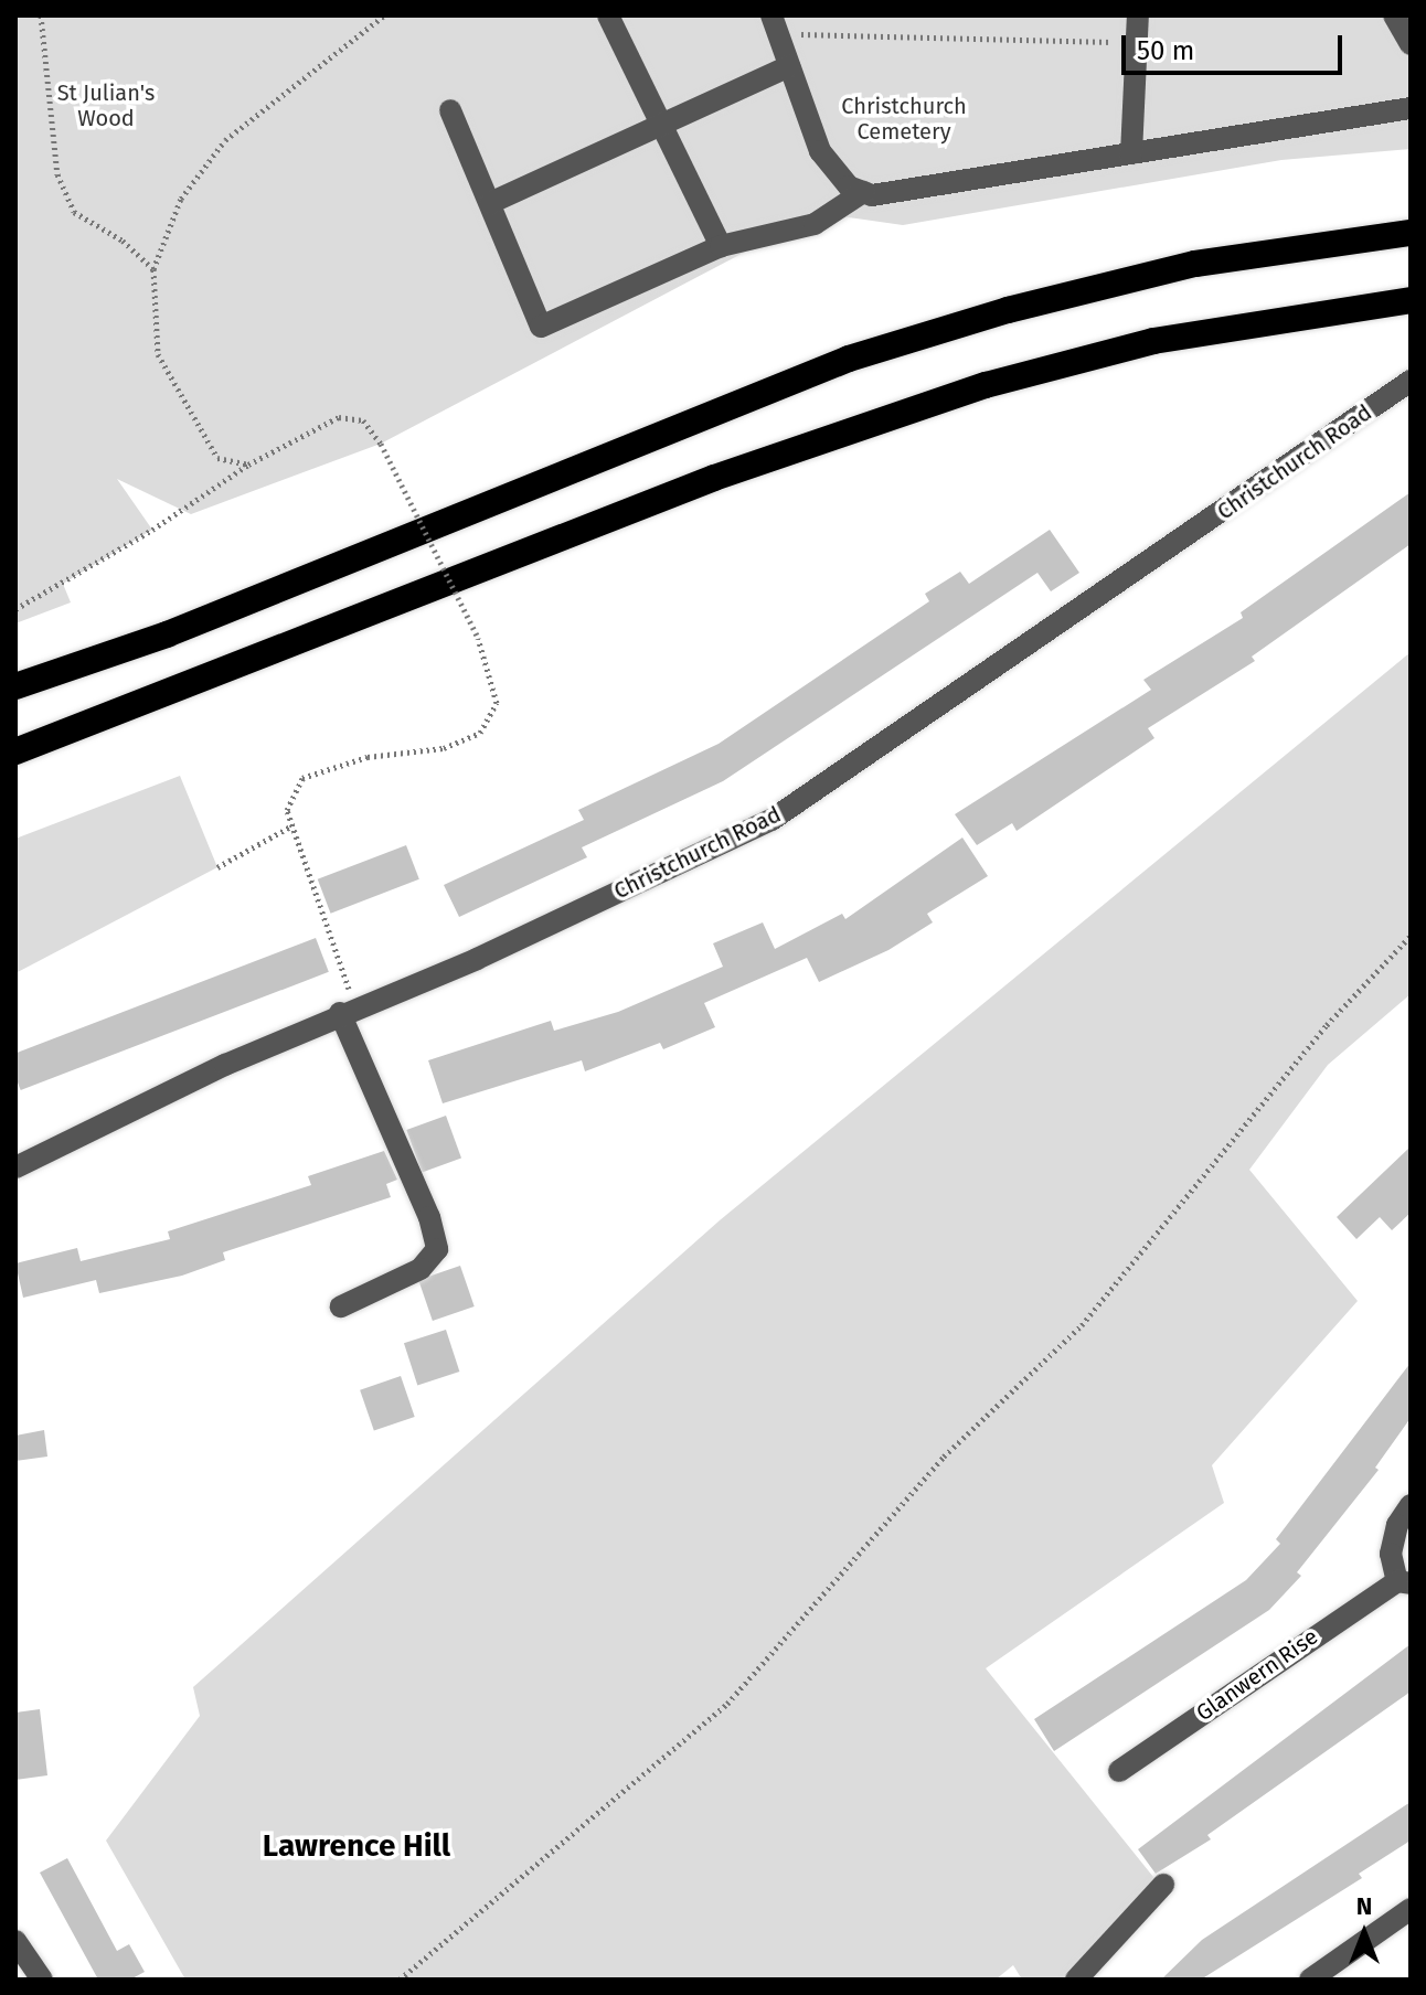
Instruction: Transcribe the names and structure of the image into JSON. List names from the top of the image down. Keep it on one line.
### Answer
{"streets":{"street":["Christchurch Road","Glanwern Rise"]},"districts":["Lawrence Hill"],"parks":["St Julian's Wood","Christchurch Cemetery"],"scale_bar":"50 m","north":"top"}
